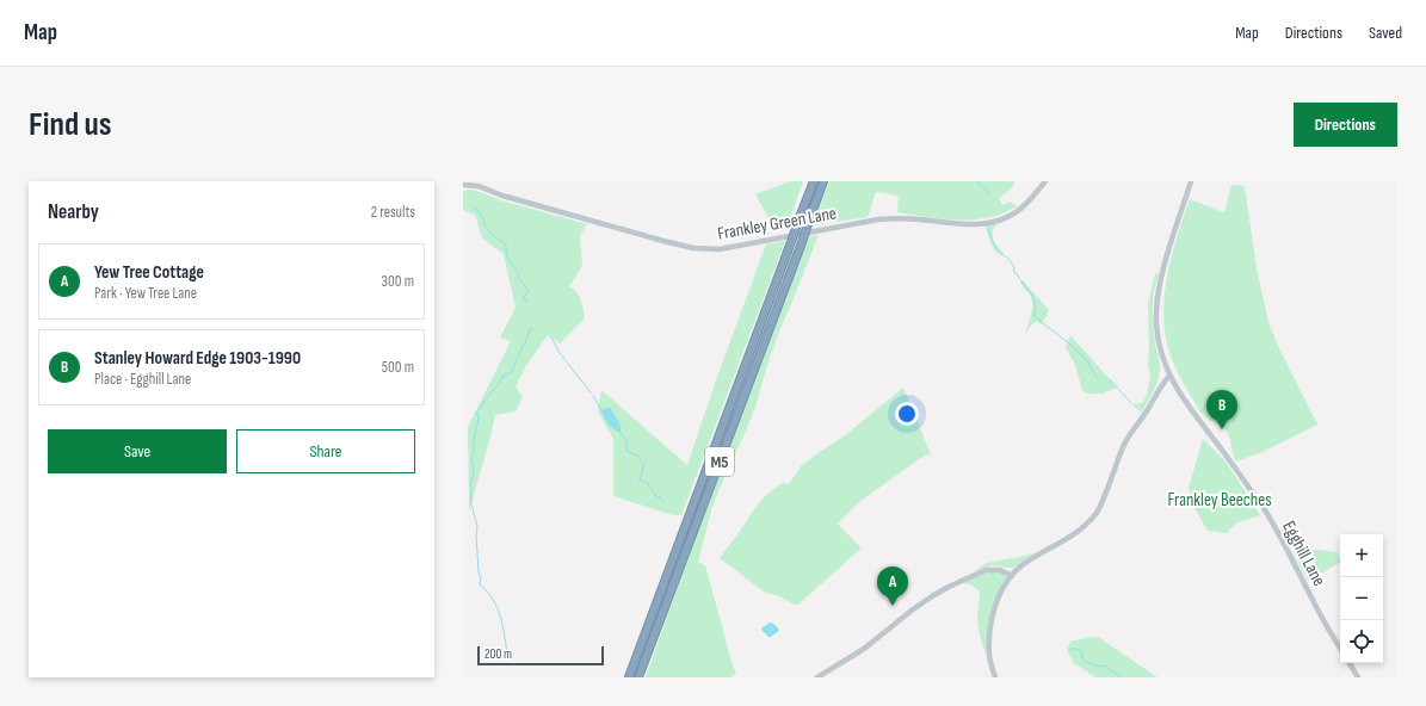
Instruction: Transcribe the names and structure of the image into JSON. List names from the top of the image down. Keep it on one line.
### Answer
{"streets":{"highway":["M5"],"street":["Frankley Green Lane","Egghill Lane"]},"parks":["Frankley Beeches"],"scale_bar":"200 m","page":{"header":"Map","nav":["Map","Directions","Saved"],"buttons":["Directions",["Save","Share"]],"title":"Find us","heading":["Nearby","2 results"],"list":[{"mark":"A","name":"Yew Tree Cottage","note":"Park · Yew Tree Lane","value":"300 m"},{"mark":"B","name":"Stanley Howard Edge 1903-1990","note":"Place · Egghill Lane","value":"500 m"}],"pins":["B","A"],"map_buttons":["+","−"],"scale":"200 m"}}
